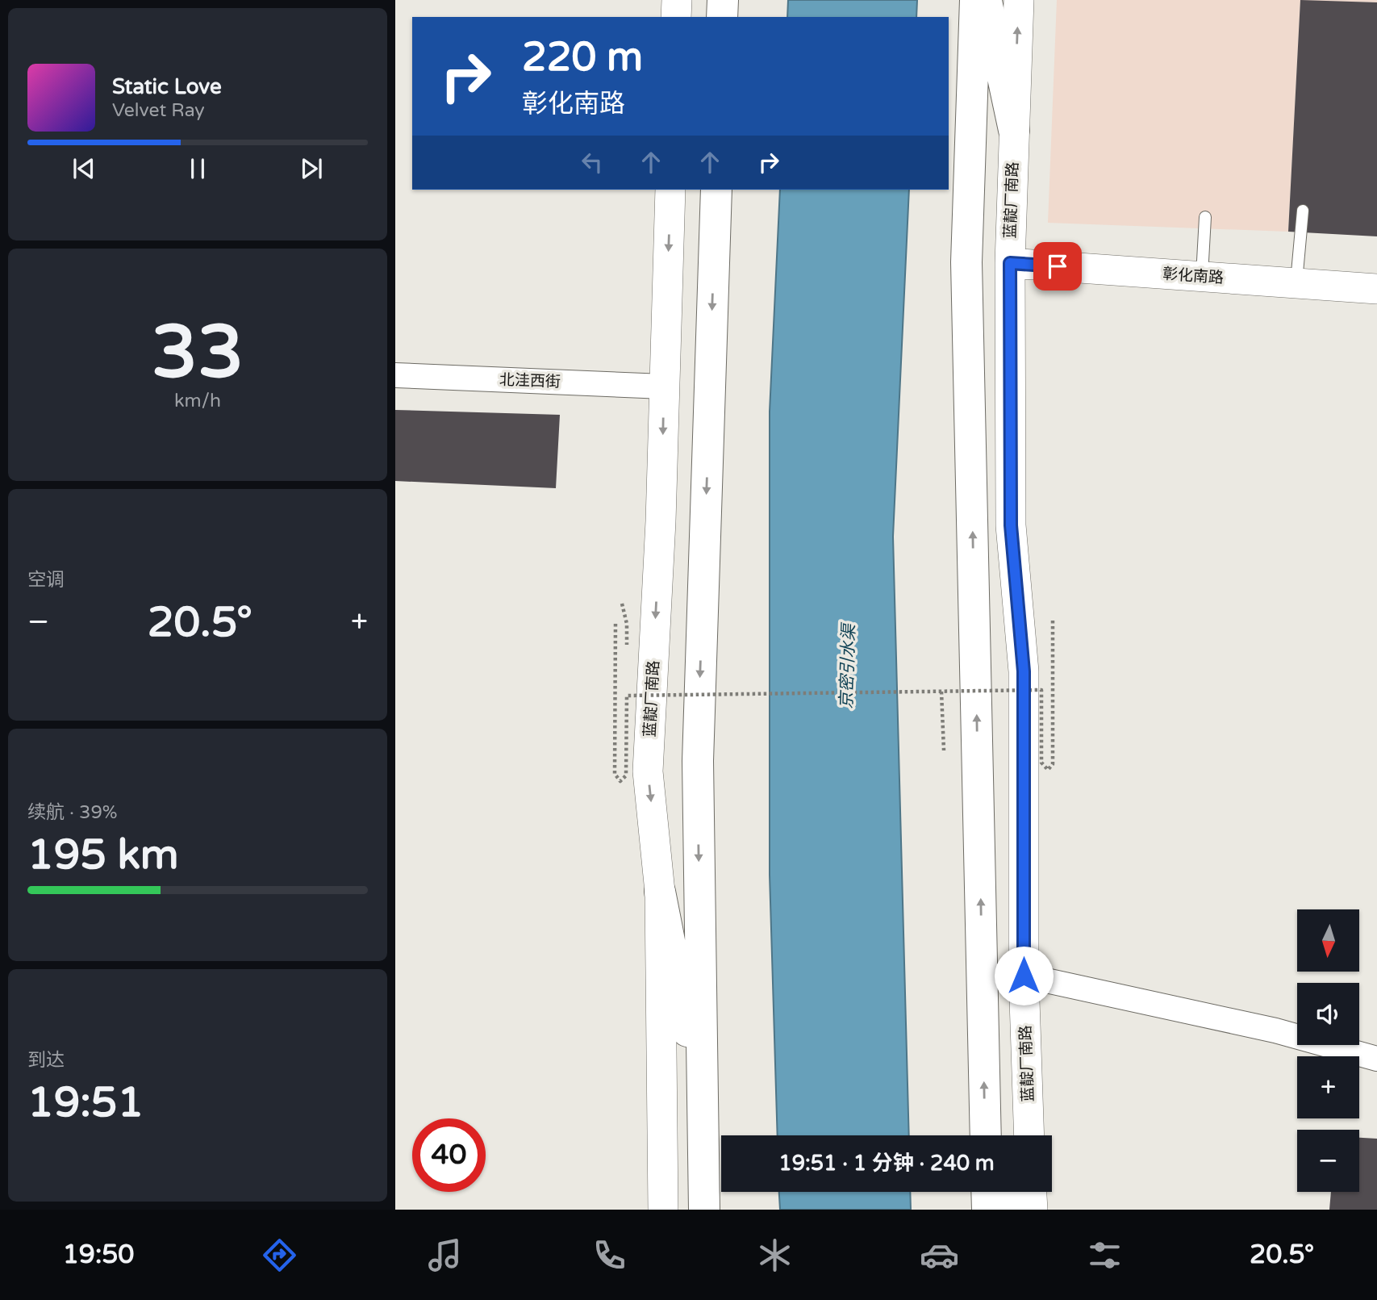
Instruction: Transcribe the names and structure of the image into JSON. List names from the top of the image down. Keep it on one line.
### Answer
{"streets":{"street":["蓝靛厂南路","彰化南路","北洼西街"]},"crossings":[["蓝靛厂南路","彰化南路"],["蓝靛厂南路","北洼西街"]],"water":["京密引水渠"],"north":"bottom","page":{"turn":["220 m","彰化南路"],"song":["Static Love","Velvet Ray"],"tile":[["33","km/h"],"空调",["续航 · 39%","195 km"],["到达","19:51"]],"heat":["−","20.5°","+"],"map_buttons":["+","−"],"limit":"40","trip":"19:51 · 1 分钟 · 240 m","tabs":["19:50","20.5°"]}}
